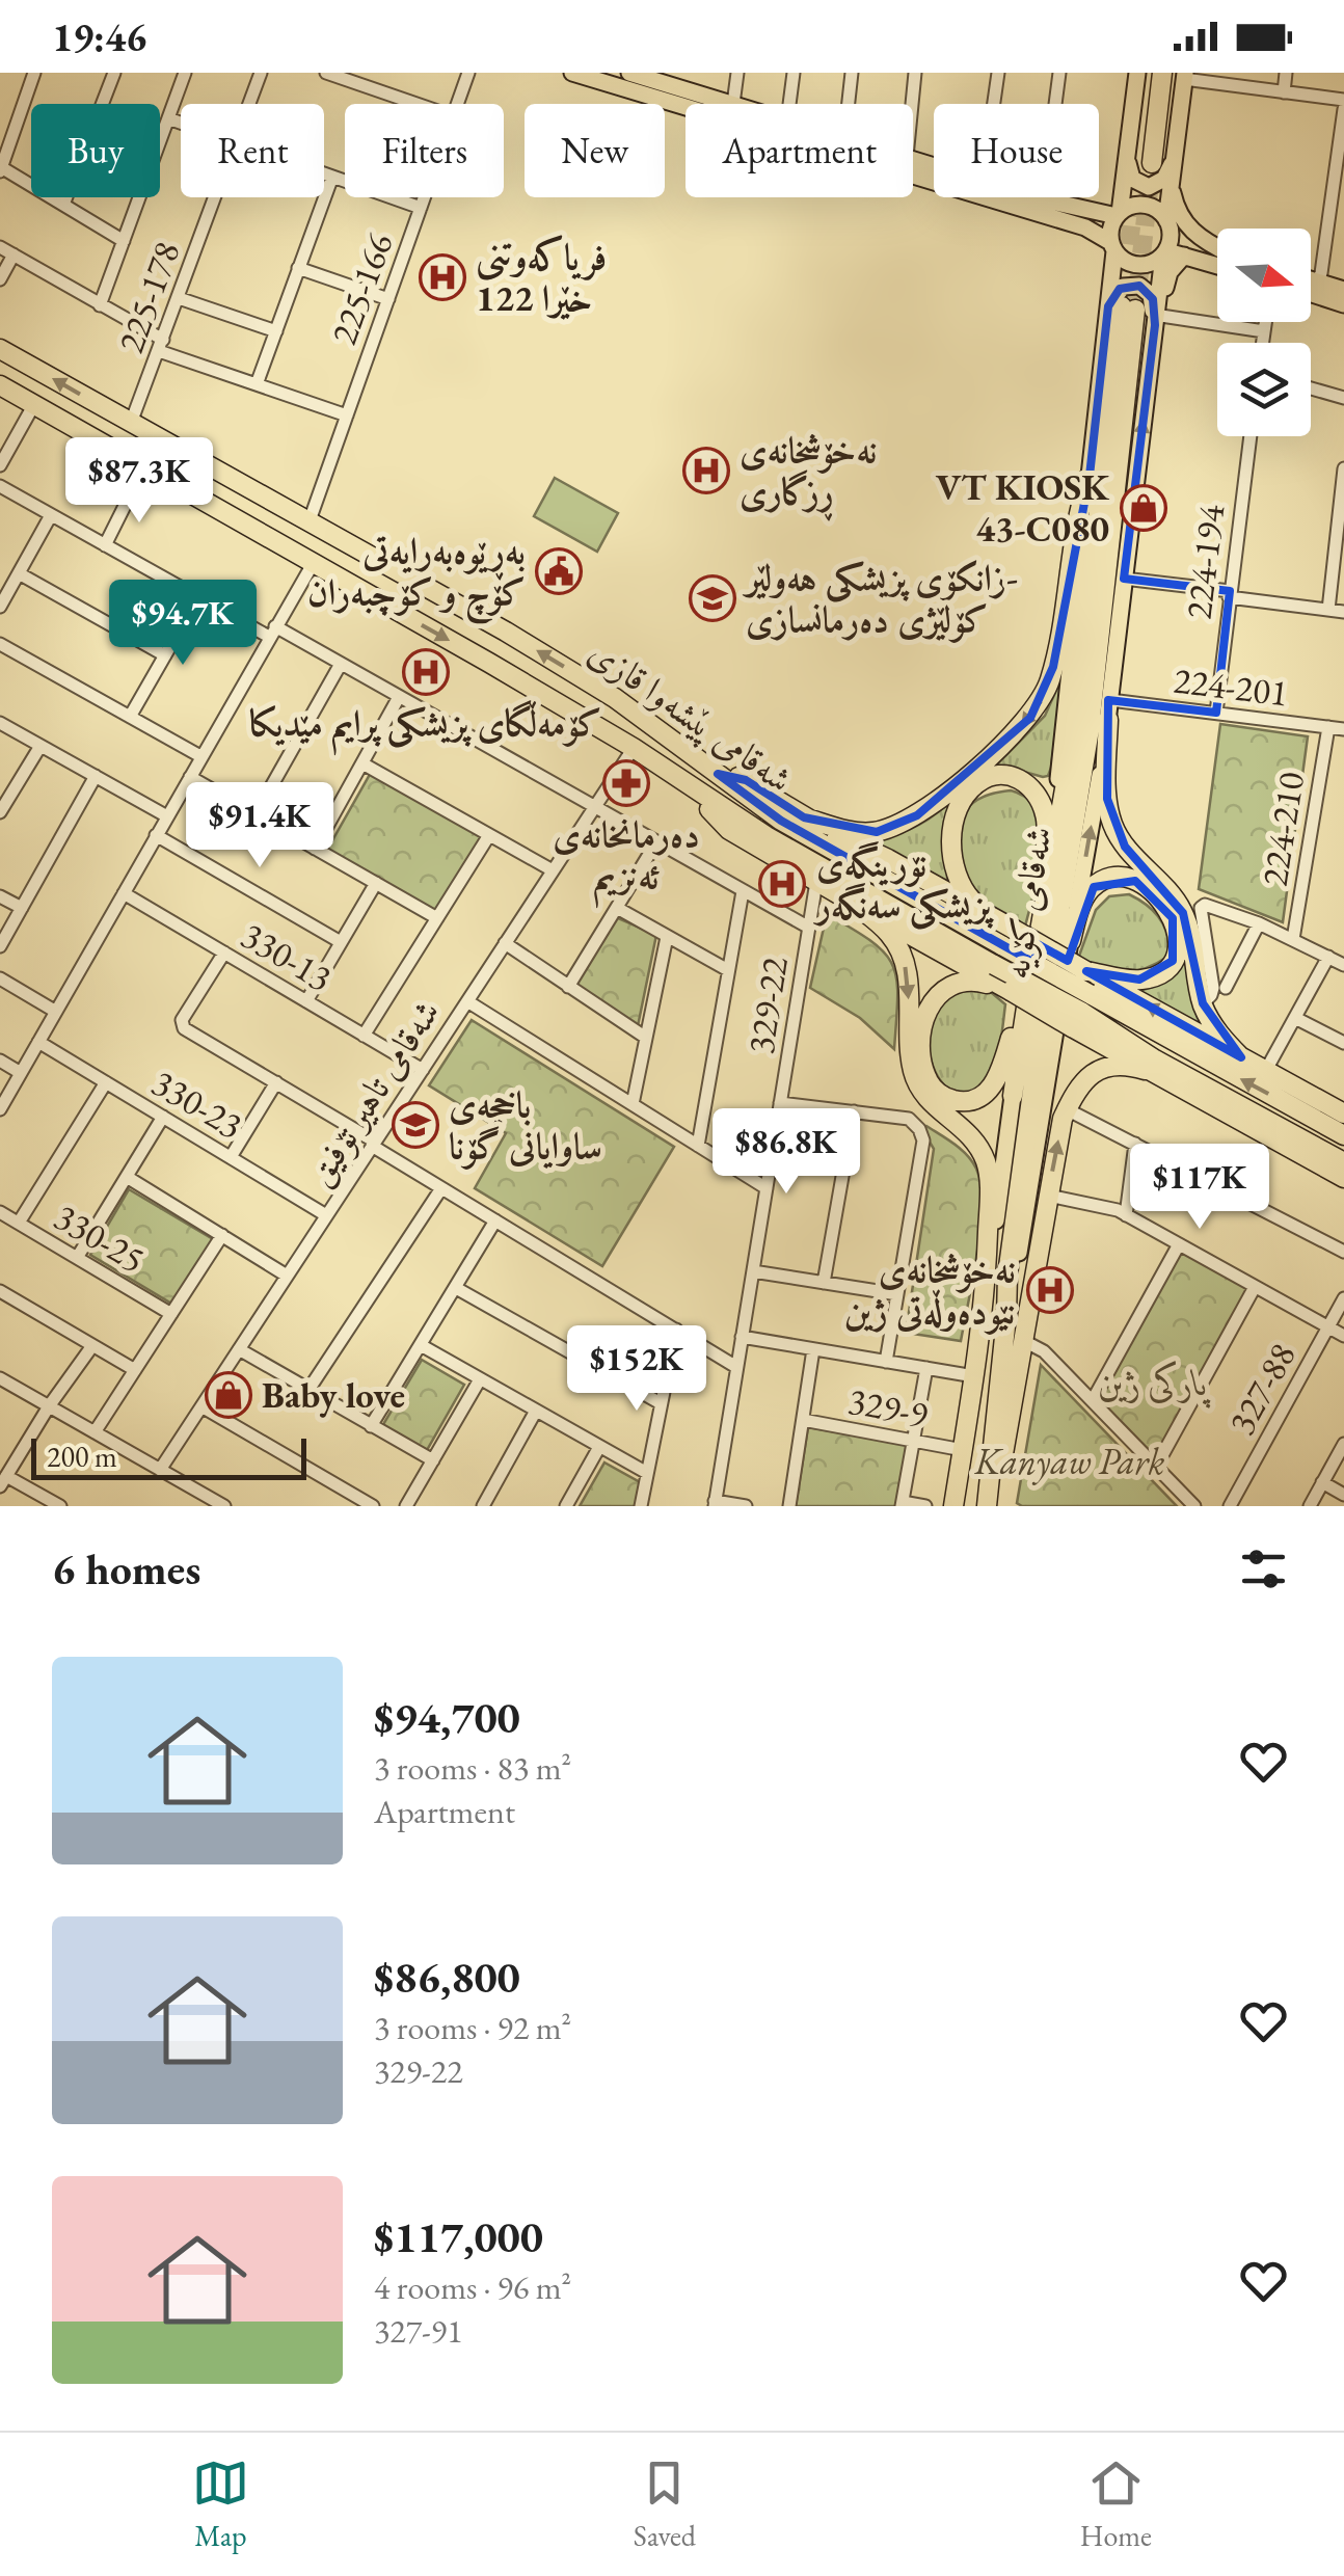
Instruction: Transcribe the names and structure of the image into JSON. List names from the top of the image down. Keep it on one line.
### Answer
{"streets":{"highway":["شەقامی پێشەوا قازی","شەقامی کۆیە"],"street":["225-166","225-178","224-194","224-201","224-210","330-13","329-22","شەقامی تاهیر تۆفیق","330-23","330-25","327-88","329-9"]},"crossings":[["225-166","شەقامی پێشەوا قازی"],["225-178","شەقامی پێشەوا قازی"],["224-194","224-201"],["224-201","224-210"],["224-201","شەقامی کۆیە"],["شەقامی پێشەوا قازی","شەقامی تاهیر تۆفیق"],["شەقامی کۆیە","329-9"],["330-13","شەقامی تاهیر تۆفیق"],["شەقامی تاهیر تۆفیق","330-23"]],"parks":["پارکی ژین","Kanyaw Park"],"places":{"hospital":["فریاکەوتنی خێرا 122","نەخۆشخانەی ڕزگاری","کۆمەڵگای پزیشکی پرایم مێدیکا","نۆرینگەی پزیشکی سەنگەر","نەخۆشخانەی نێودەوڵەتی ژین"],"shop":["VT KIOSK 43-C080","Baby love"],"public building":["بەڕێوەبەرایەتی کۆچ و کۆچبەران"],"school or university":["زانکۆی پزیشکی هەولێر- کۆلێژی دەرمانسازی","باخچەی ساوایانی گۆنا"],"pharmacy":["دەرمانخانەی ئەنزیم"]},"scale_bar":"200 m","north":"right","page":{"status":"19:46","chip":["Buy","Rent","Filters","New","Apartment","House"],"price":["$87.3K","$94.7K","$91.4K","$86.8K","$117K","$152K"],"scale":"200 m","heading":"6 homes","list":[{"name":"$94,700","note":"3 rooms · 83 m² · Apartment"},{"name":"$86,800","note":"3 rooms · 92 m² · 329-22"},{"name":"$117,000","note":"4 rooms · 96 m² · 327-91"}],"tabs":["Map","Saved","Home"]}}
